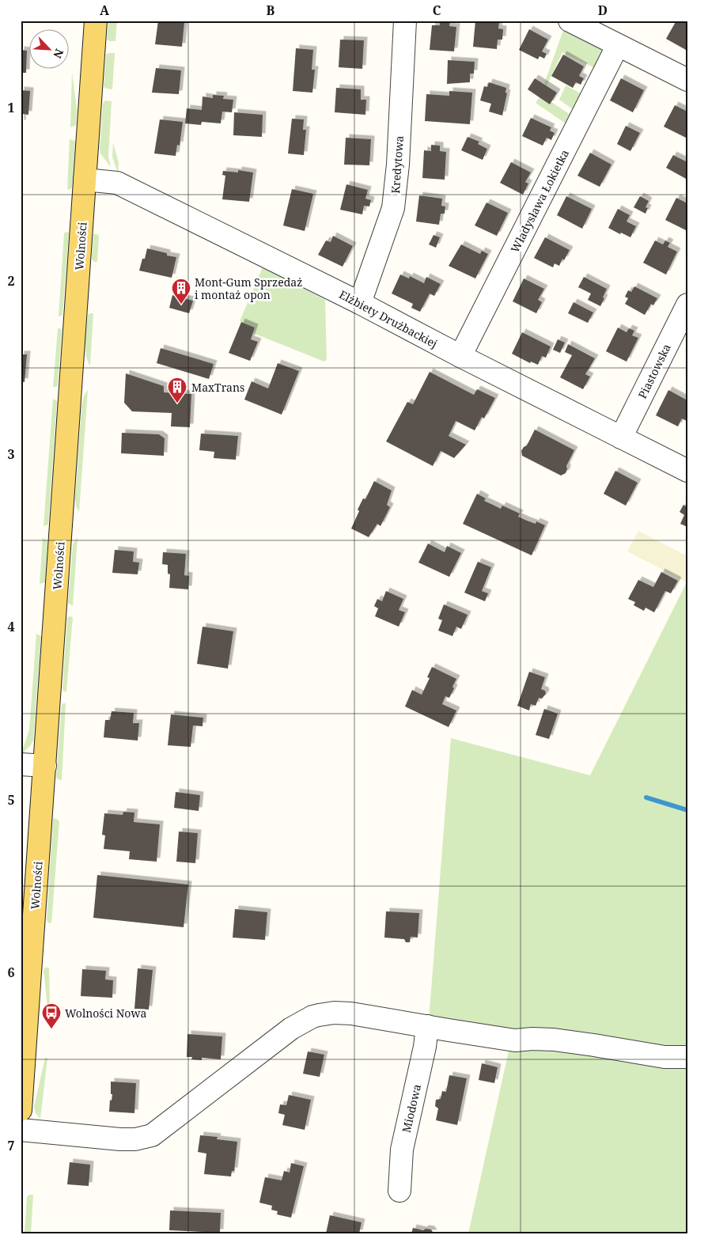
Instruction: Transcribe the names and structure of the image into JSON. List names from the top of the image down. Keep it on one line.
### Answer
{"streets":{"main road":["Wolności"],"street":["Kredytowa","Władysława Łokietka","Elżbiety Drużbackiej","Piastowska","Miodowa"]},"crossings":[["Kredytowa","Elżbiety Drużbackiej"],["Władysława Łokietka","Elżbiety Drużbackiej"],["Wolności","Elżbiety Drużbackiej"],["Elżbiety Drużbackiej","Piastowska"]],"places":{"building":["Mont-Gum Sprzedaż i montaż opon","MaxTrans"],"bus stop":["Wolności Nowa"]},"north":"bottom right","grid":{"columns":["A","B","C","D"],"rows":["1","2","3","4","5","6","7"]}}
